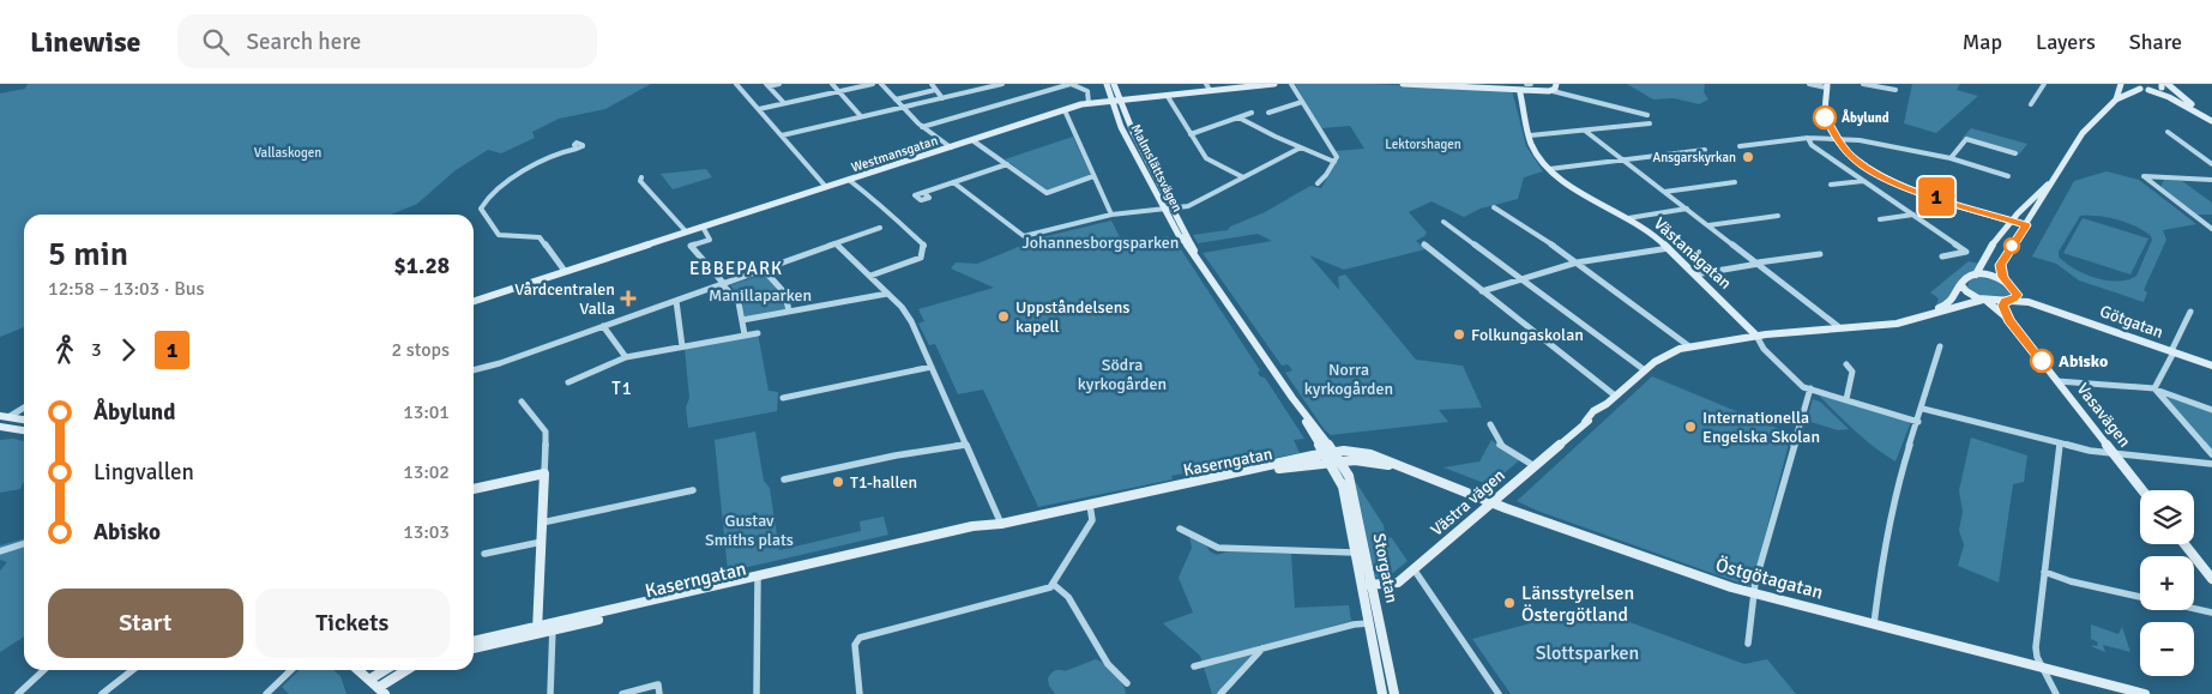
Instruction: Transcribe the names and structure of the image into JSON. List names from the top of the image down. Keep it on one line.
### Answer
{"streets":{"main road":["Westmansgatan","Malmslättsvägen","Västanågatan","Götgatan","Vasavägen","Kaserngatan","Västra vägen","Storgatan","Östgötagatan"]},"crossings":[["Westmansgatan","Malmslättsvägen"],["Malmslättsvägen","Kaserngatan"],["Malmslättsvägen","Storgatan"],["Malmslättsvägen","Östgötagatan"],["Västanågatan","Västra vägen"],["Götgatan","Vasavägen"],["Götgatan","Västra vägen"],["Vasavägen","Västra vägen"],["Kaserngatan","Storgatan"],["Kaserngatan","Östgötagatan"],["Västra vägen","Storgatan"],["Västra vägen","Östgötagatan"],["Storgatan","Östgötagatan"]],"districts":["EBBEPARK","T1"],"parks":["Lektorshagen","Vallaskogen","Johannesborgsparken","Manillaparken","Södra kyrkogården","Norra kyrkogården","Gustav Smiths plats","Slottsparken"],"places":{"other":["Åbylund","Ansgarskyrkan","Uppståndelsens kapell","Folkungaskolan","Abisko","Internationella Engelska Skolan","T1-hallen","Länsstyrelsen Östergötland"],"health":["Vårdcentralen Valla"]},"lines":["bus line 1"],"page":{"header":"Linewise","search":"Search here","nav":["Map","Layers","Share"],"on_map":"1","heading":["5 min","12:58 – 13:03 · Bus","$1.28"],"legs":["3","1","2 stops"],"list":[{"name":"Åbylund","value":"13:01"},{"name":"Lingvallen","value":"13:02"},{"name":"Abisko","value":"13:03"}],"map_buttons":["+","−"],"buttons":["Start","Tickets"]}}
